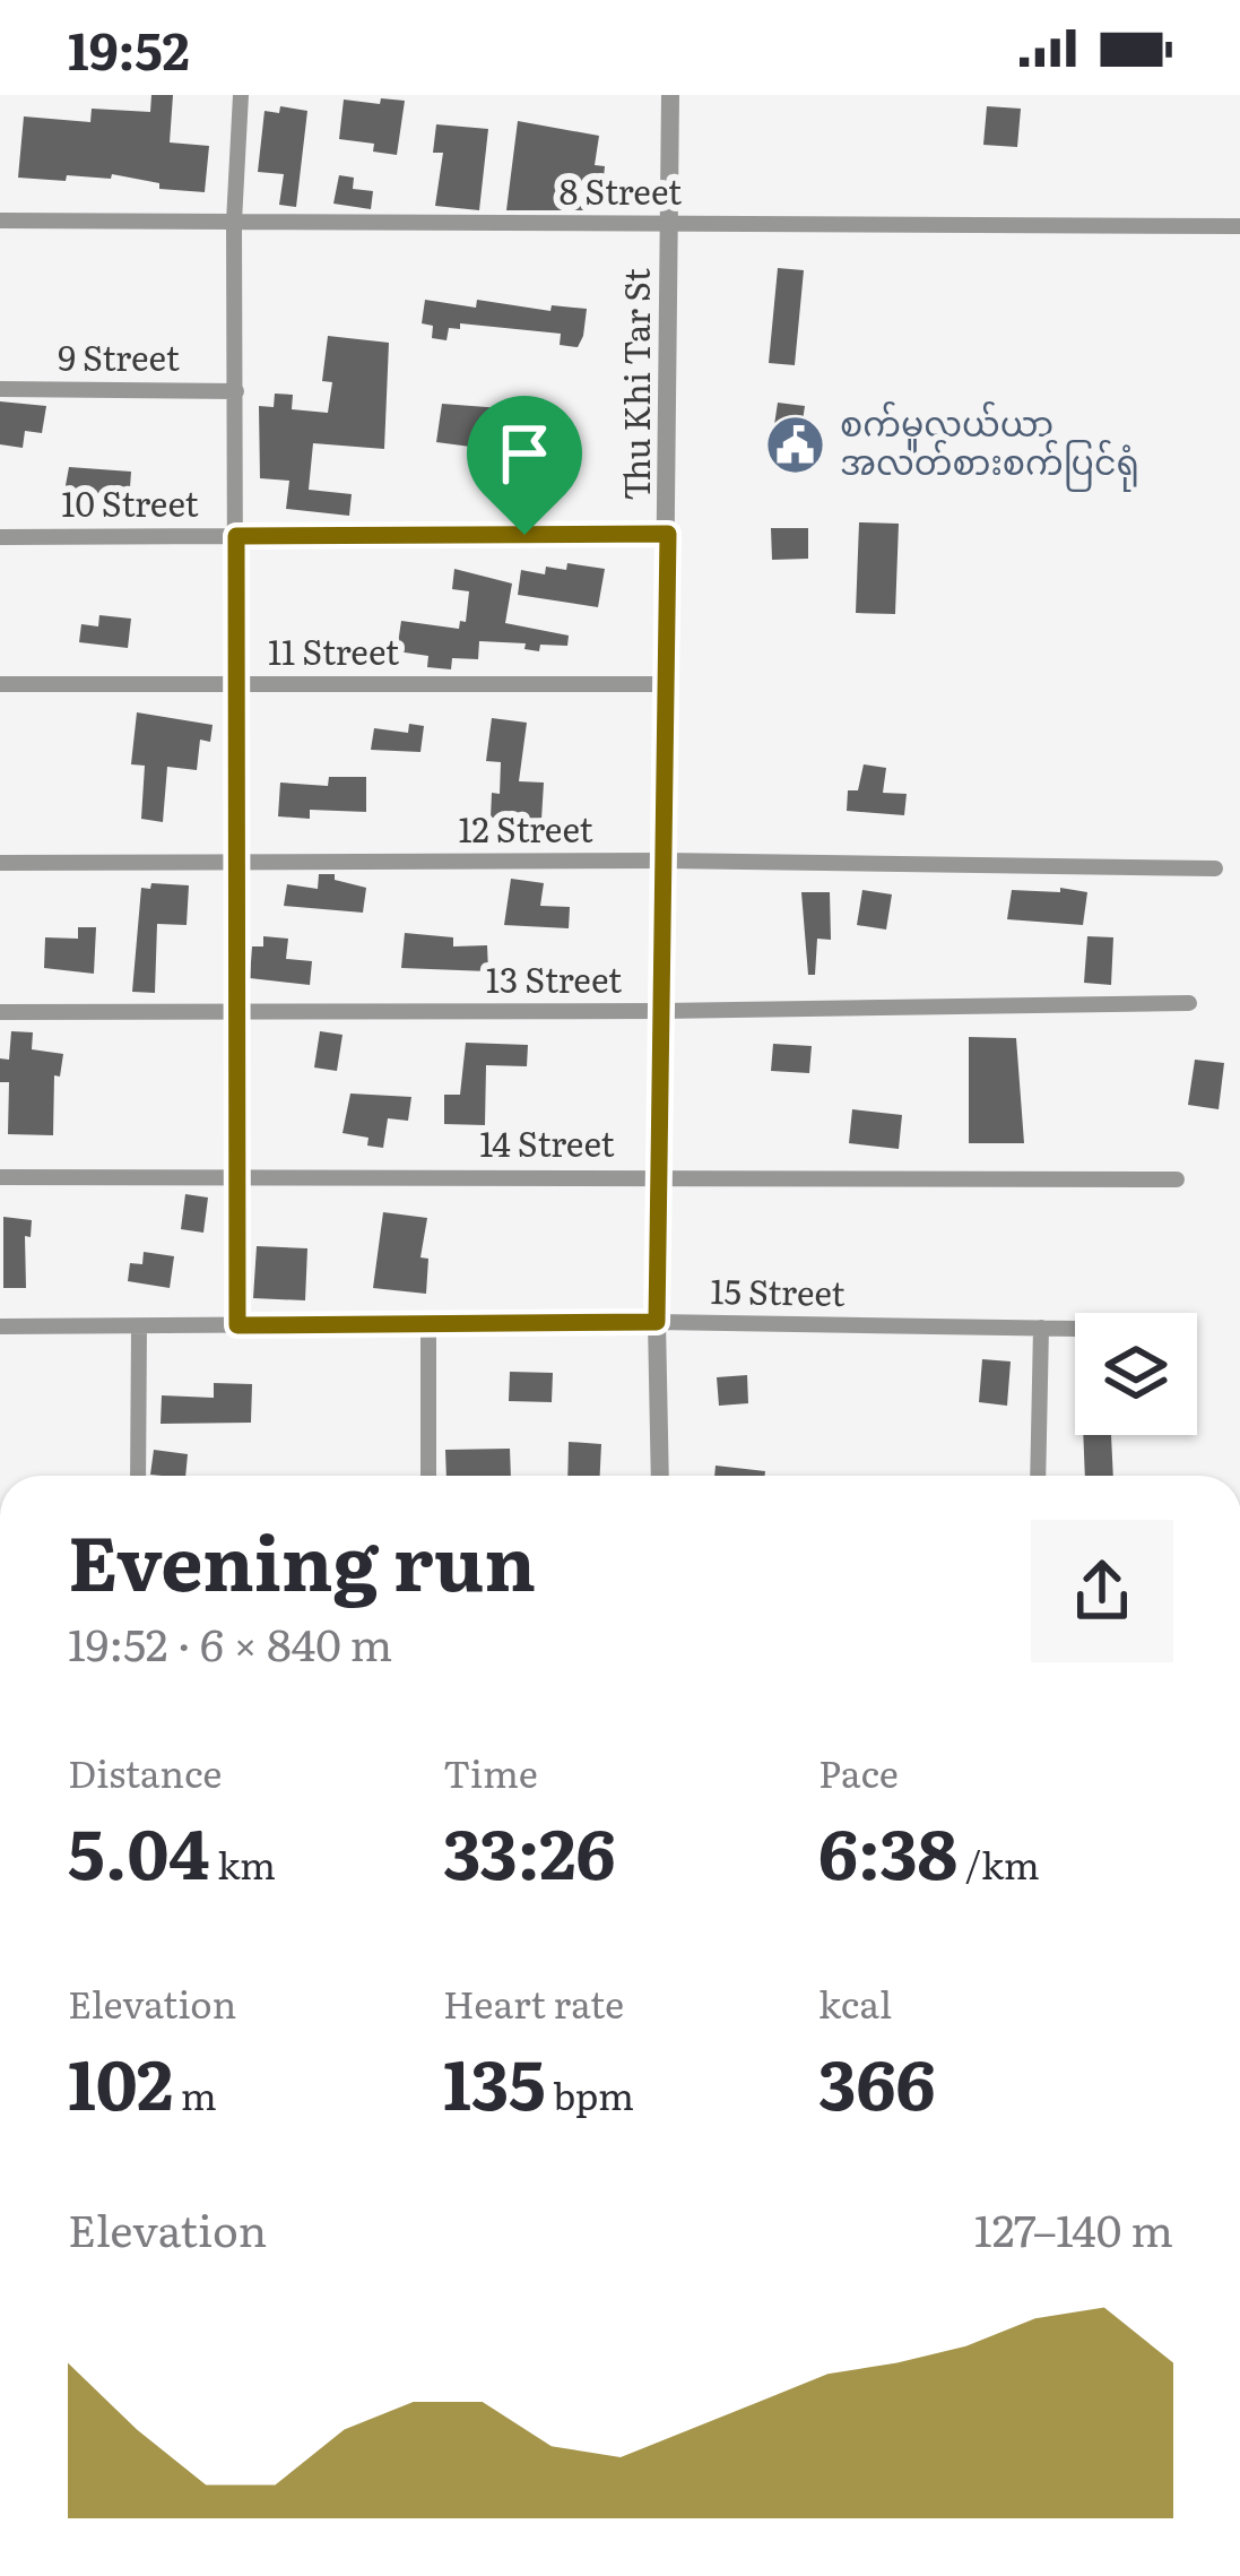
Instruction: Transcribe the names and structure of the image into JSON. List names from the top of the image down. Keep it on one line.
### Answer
{"streets":{"street":["8 Street","9 Street","Thu Khi Tar St","10 Street","11 Street","12 Street","13 Street","14 Street","15 Street"]},"crossings":[["8 Street","Thu Khi Tar St"],["Thu Khi Tar St","10 Street"],["Thu Khi Tar St","11 Street"],["Thu Khi Tar St","12 Street"],["Thu Khi Tar St","13 Street"],["Thu Khi Tar St","14 Street"],["Thu Khi Tar St","15 Street"]],"places":{"public building":["စက်မှုလယ်ယာ အလတ်စားစက်ပြင်ရုံ"]},"page":{"status":"19:52","heading":["Evening run","19:52 · 6 × 840 m"],"stats":[["Distance","5.04 km"],["Time","33:26"],["Pace","6:38 /km"],["Elevation","102 m"],["Heart rate","135 bpm"],["kcal","366"]],"chart":["Elevation","127–140 m"]}}
